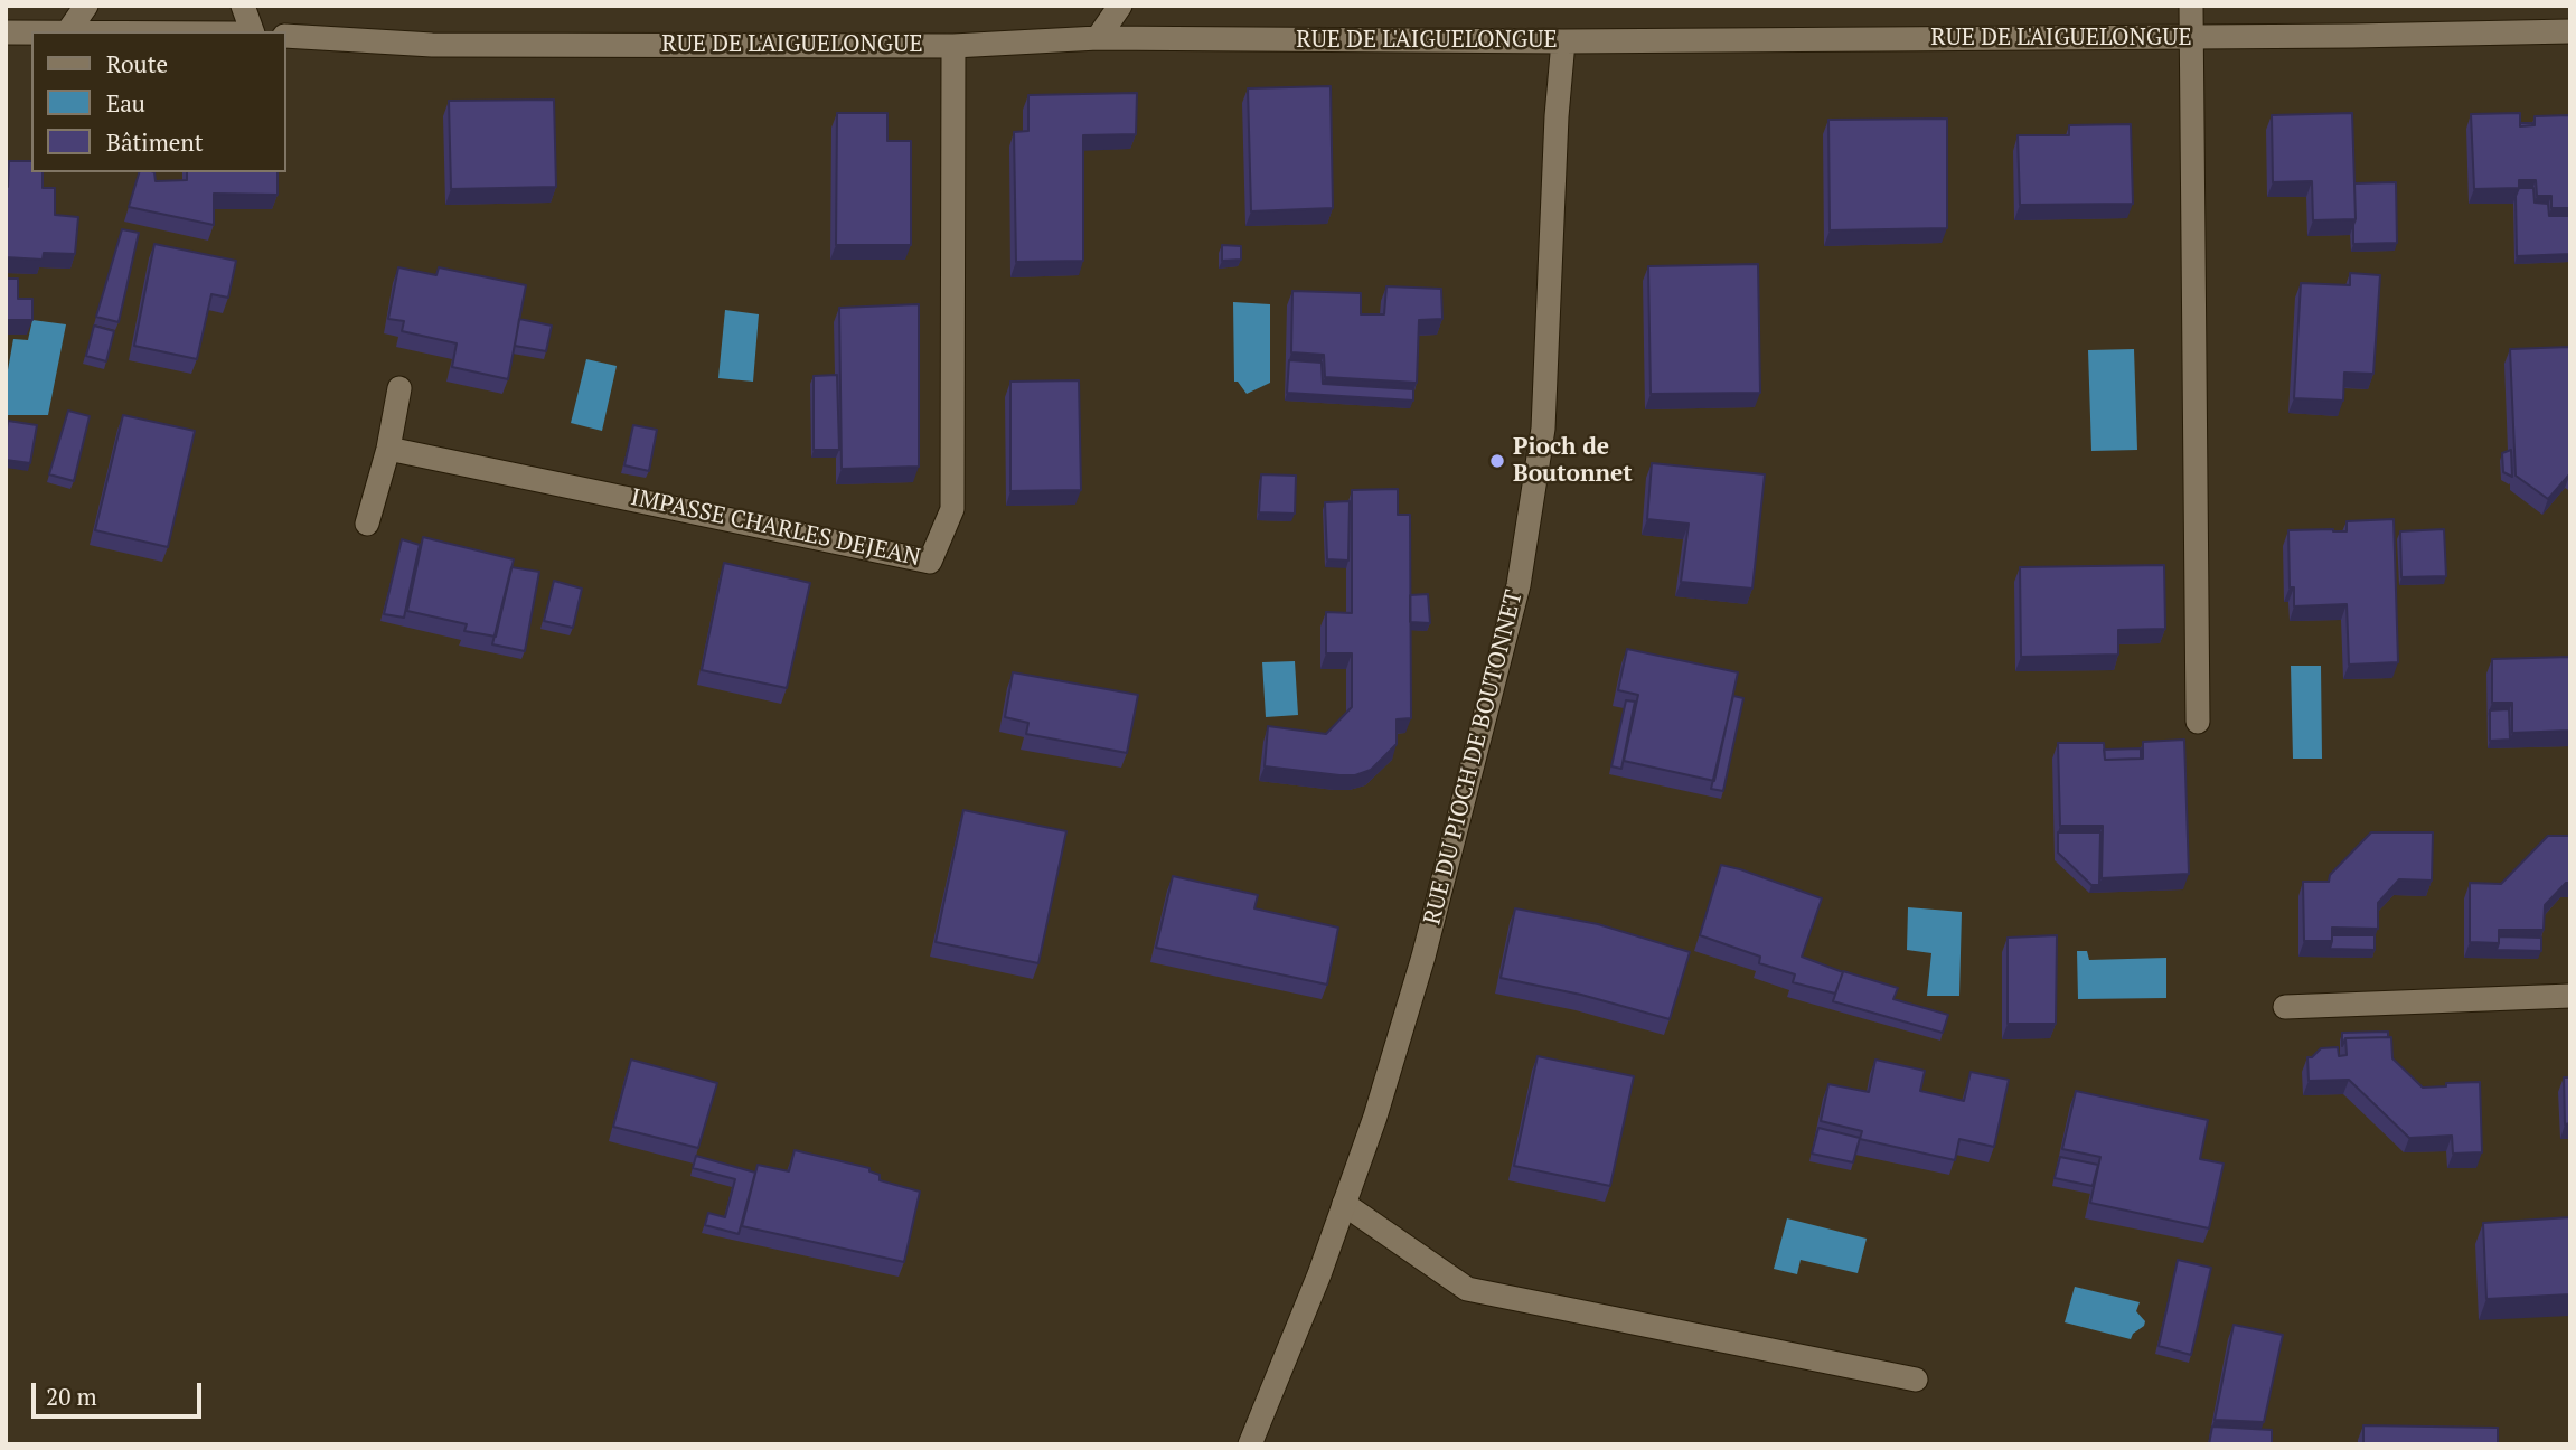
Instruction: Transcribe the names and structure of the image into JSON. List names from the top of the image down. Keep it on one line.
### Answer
{"streets":{"street":["RUE DE L'AIGUELONGUE","IMPASSE CHARLES DEJEAN","RUE DU PIOCH DE BOUTONNET"]},"crossings":[["RUE DE L'AIGUELONGUE","IMPASSE CHARLES DEJEAN"],["RUE DE L'AIGUELONGUE","RUE DU PIOCH DE BOUTONNET"]],"places":["Pioch de Boutonnet"],"legend":["Route","Eau","Bâtiment"],"scale_bar":"20 m"}
